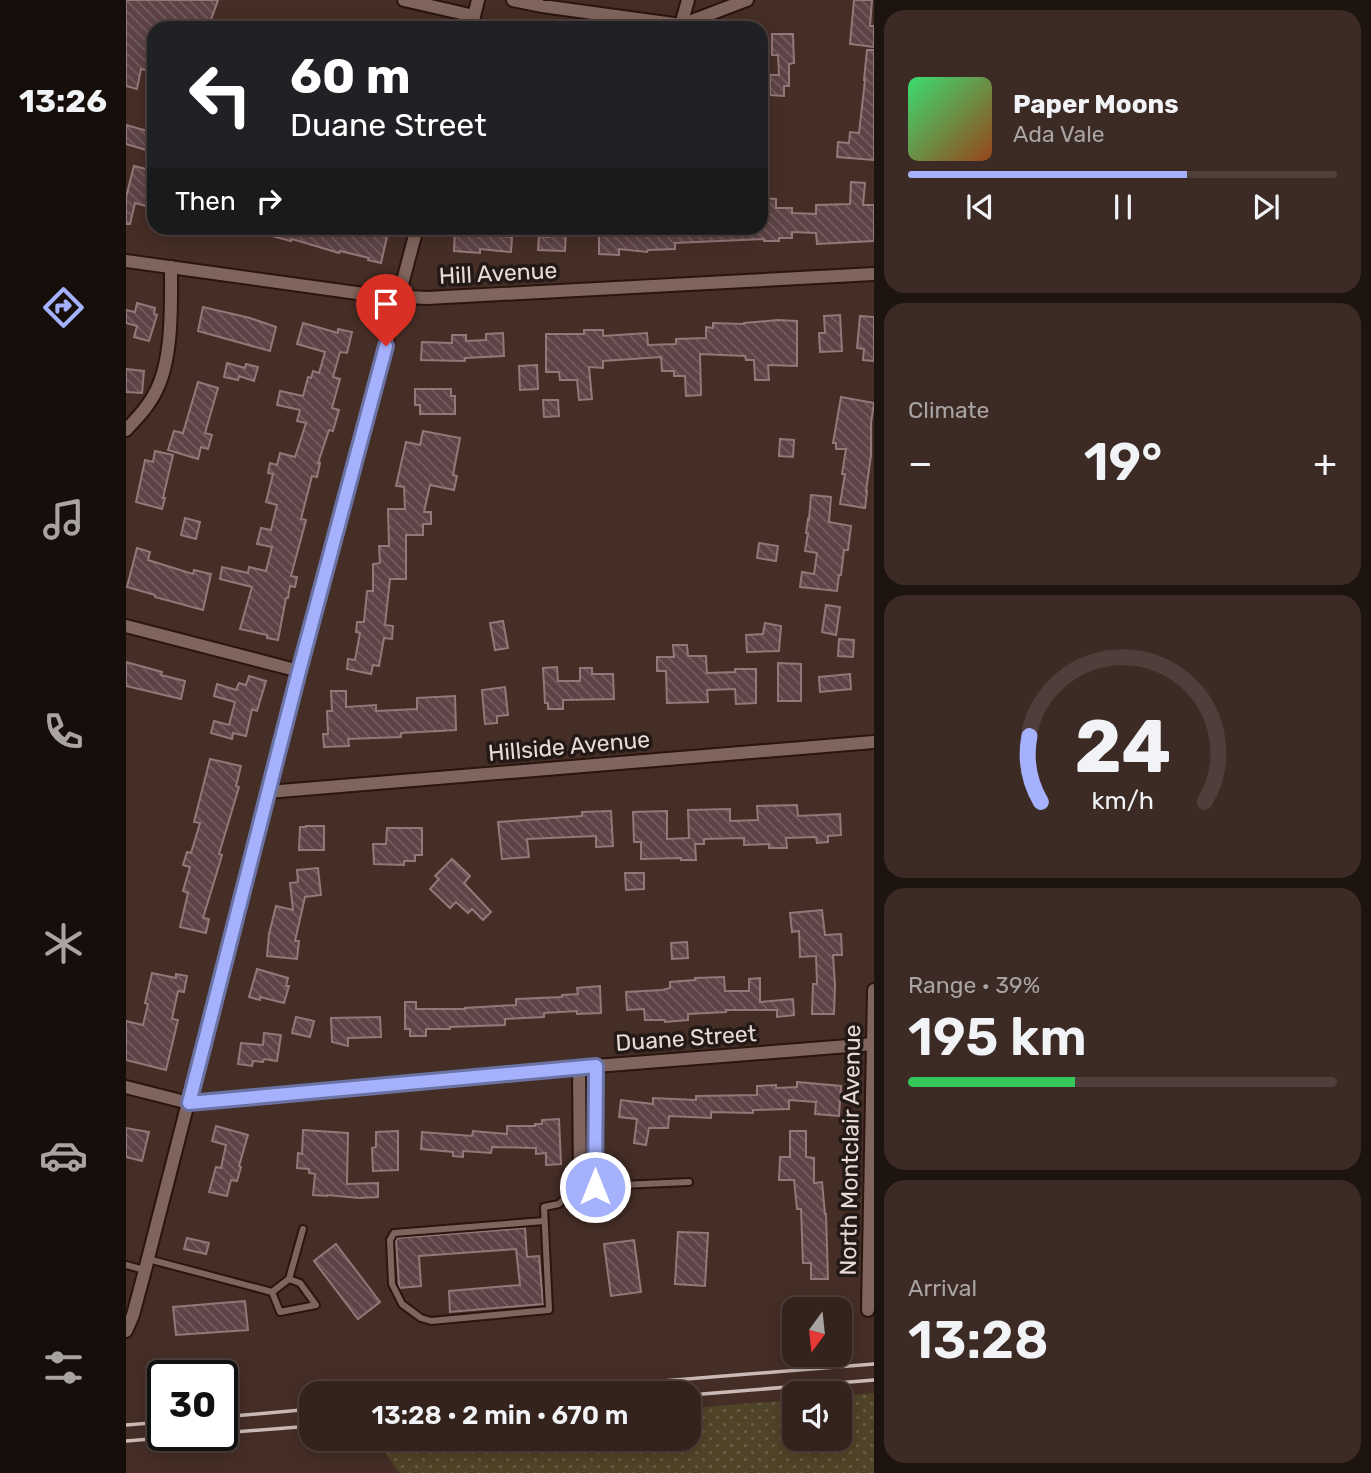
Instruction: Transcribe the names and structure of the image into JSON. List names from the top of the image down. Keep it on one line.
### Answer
{"streets":{"street":["Hill Avenue","Hillside Avenue","Duane Street","North Montclair Avenue"]},"crossings":[["Duane Street","North Montclair Avenue"]],"north":"bottom","page":{"tabs":"13:26","turn":["60 m","Duane Street"],"song":["Paper Moons","Ada Vale"],"then":"Then","tile":["Climate",["Range · 39%","195 km"],["Arrival","13:28"]],"heat":["−","19°","+"],"limit":"30","trip":"13:28 · 2 min · 670 m","gauge":["24","km/h"]}}
